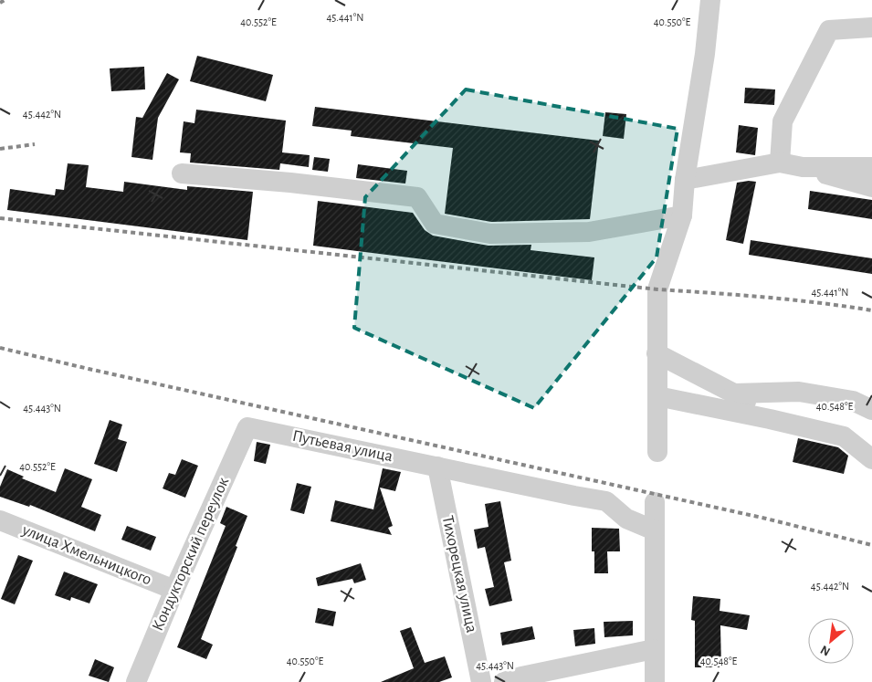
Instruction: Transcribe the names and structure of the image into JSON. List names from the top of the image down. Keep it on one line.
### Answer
{"streets":{"street":["Путьевая улица","Кондукторский переулок","улица Хмельницкого","Тихорецкая улица"]},"crossings":[["Путьевая улица","Кондукторский переулок"],["Путьевая улица","Тихорецкая улица"],["Кондукторский переулок","улица Хмельницкого"]],"north":"bottom left","coordinates":["45.441°N","40.552°E","40.550°E","45.442°N","40.548°E","45.443°N"]}
